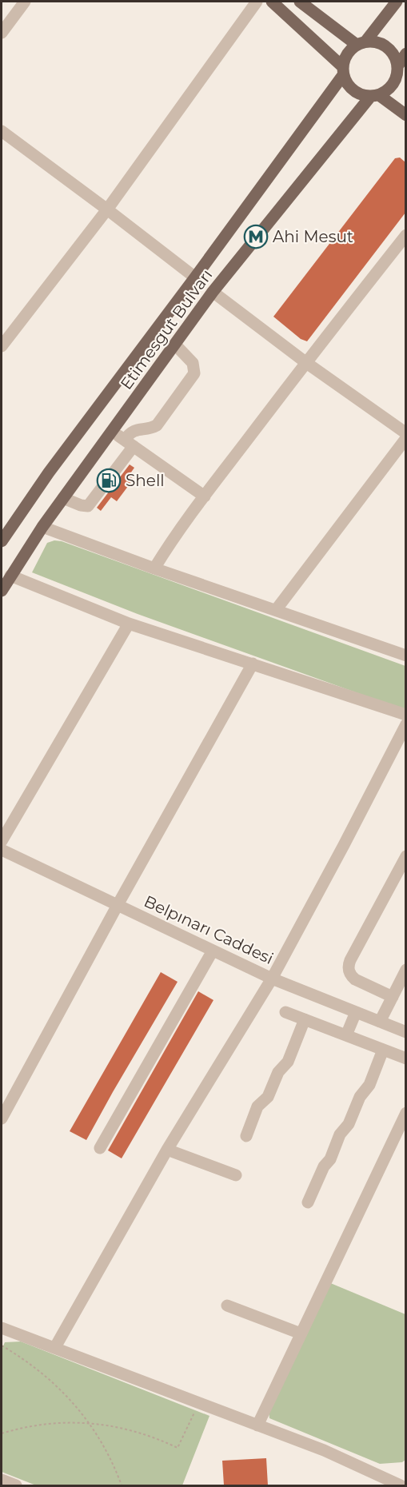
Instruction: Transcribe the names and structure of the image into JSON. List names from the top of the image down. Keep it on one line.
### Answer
{"streets":{"main road":["Etimesgut Bulvarı"],"street":["Belpınarı Caddesi"]},"places":{"metro station":["Ahi Mesut"],"fuel station":["Shell"]}}
